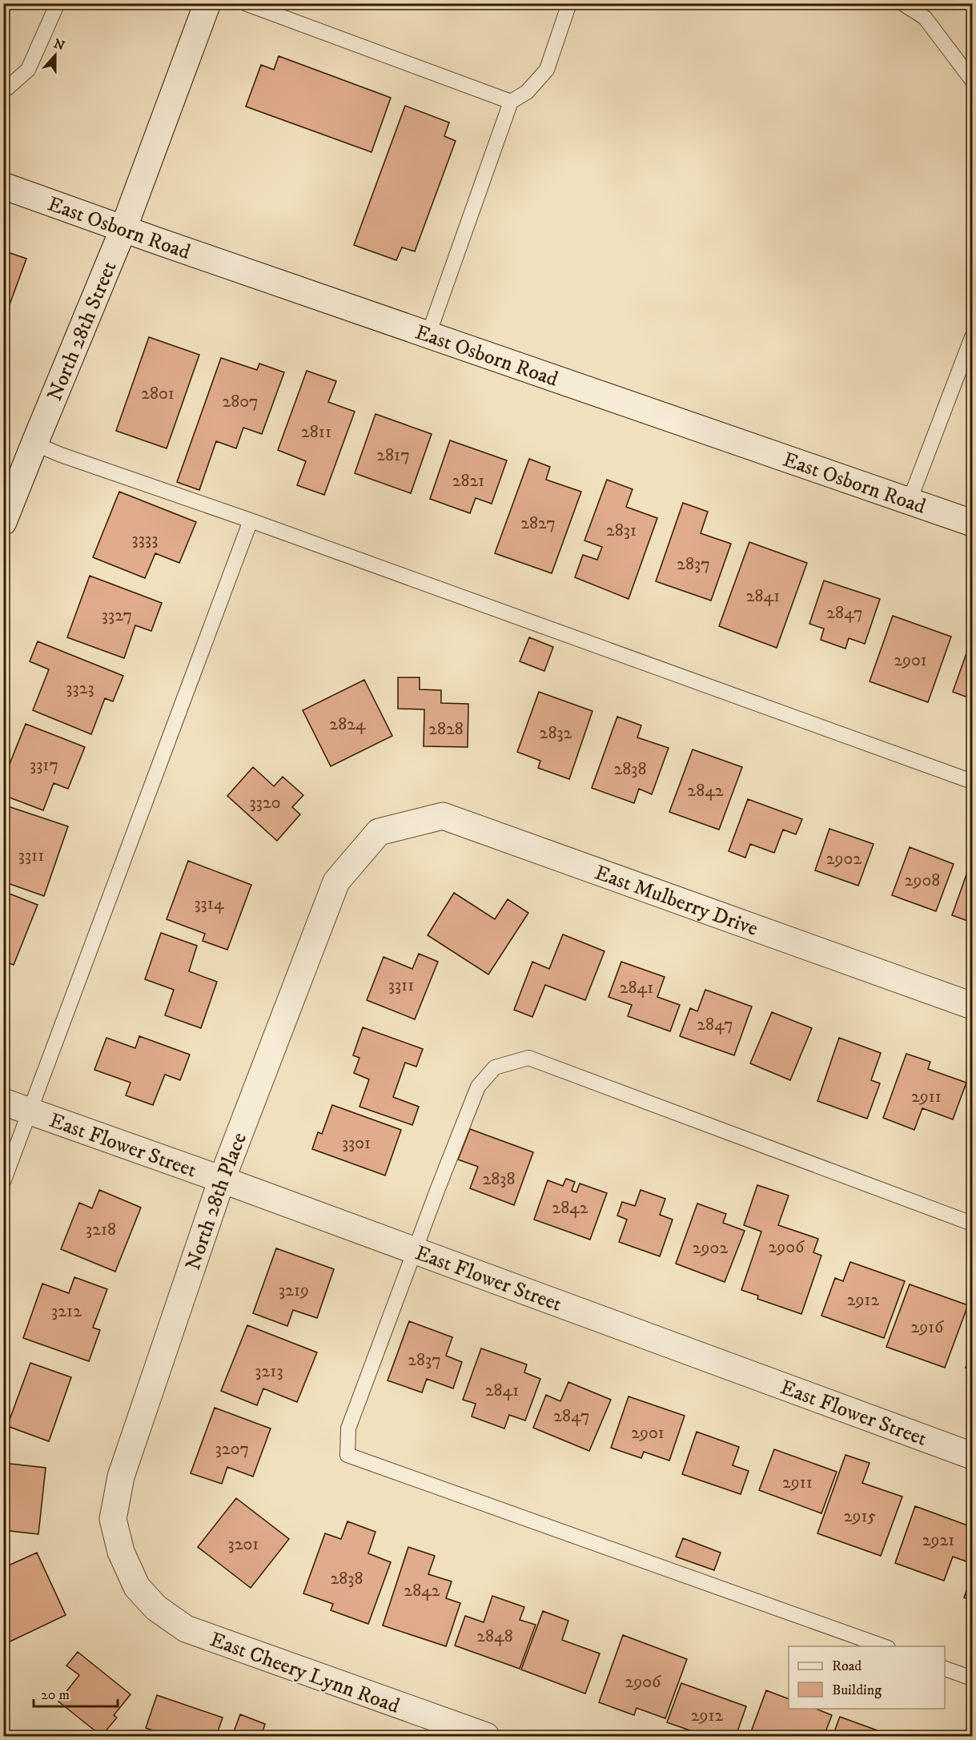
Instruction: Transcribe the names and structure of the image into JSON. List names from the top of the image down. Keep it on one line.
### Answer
{"streets":{"street":["East Osborn Road","North 28th Street","East Mulberry Drive","East Flower Street","North 28th Place","East Cheery Lynn Road"]},"crossings":[["East Osborn Road","North 28th Street"],["East Mulberry Drive","North 28th Place"],["East Flower Street","North 28th Place"],["North 28th Place","East Cheery Lynn Road"]],"house_numbers":["2801","2807","2811","2817","2821","2827","2831","3333","2837","2841","2847","3327","2901","3323","2824","2828","2832","3317","2838","2842","3320","3311","2902","2908","3314","3311","2841","2847","2911","3301","2838","2842","3218","2906","2902","3219","2912","3212","2916","2837","3213","2841","2847","2901","3207","2911","2915","2921","3201","2838","2842","2848","2906","2912"],"legend":["Road","Building"],"scale_bar":"20 m","north":"top"}
